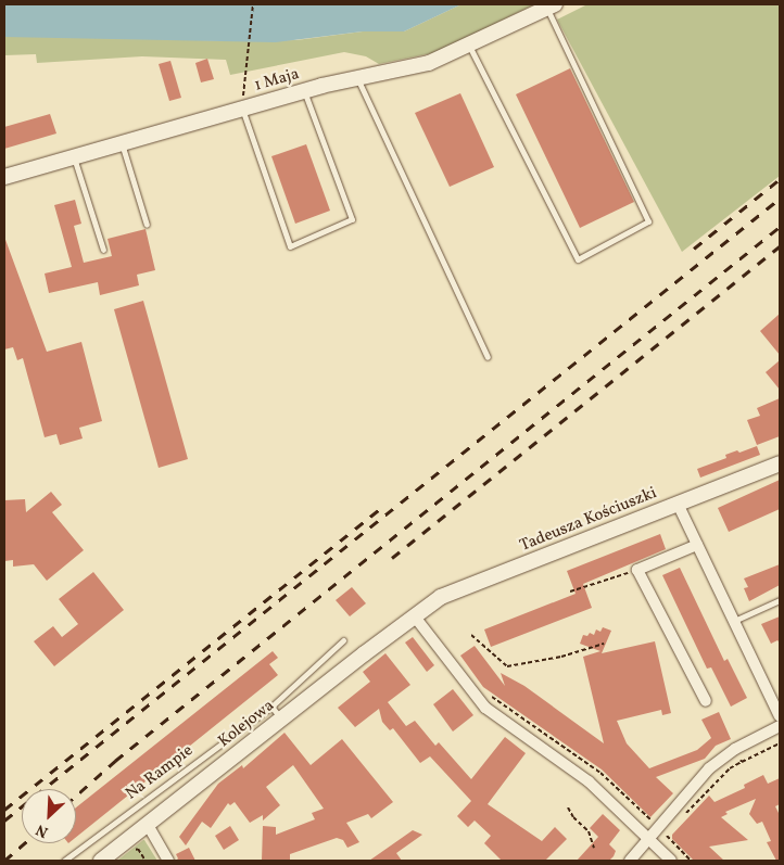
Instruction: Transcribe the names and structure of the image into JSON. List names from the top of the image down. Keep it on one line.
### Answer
{"streets":{"main road":["1 Maja","Tadeusza Kościuszki","Kolejowa"],"lane":["Na Rampie"]},"crossings":[["Tadeusza Kościuszki","Kolejowa"]],"north":"bottom left"}
